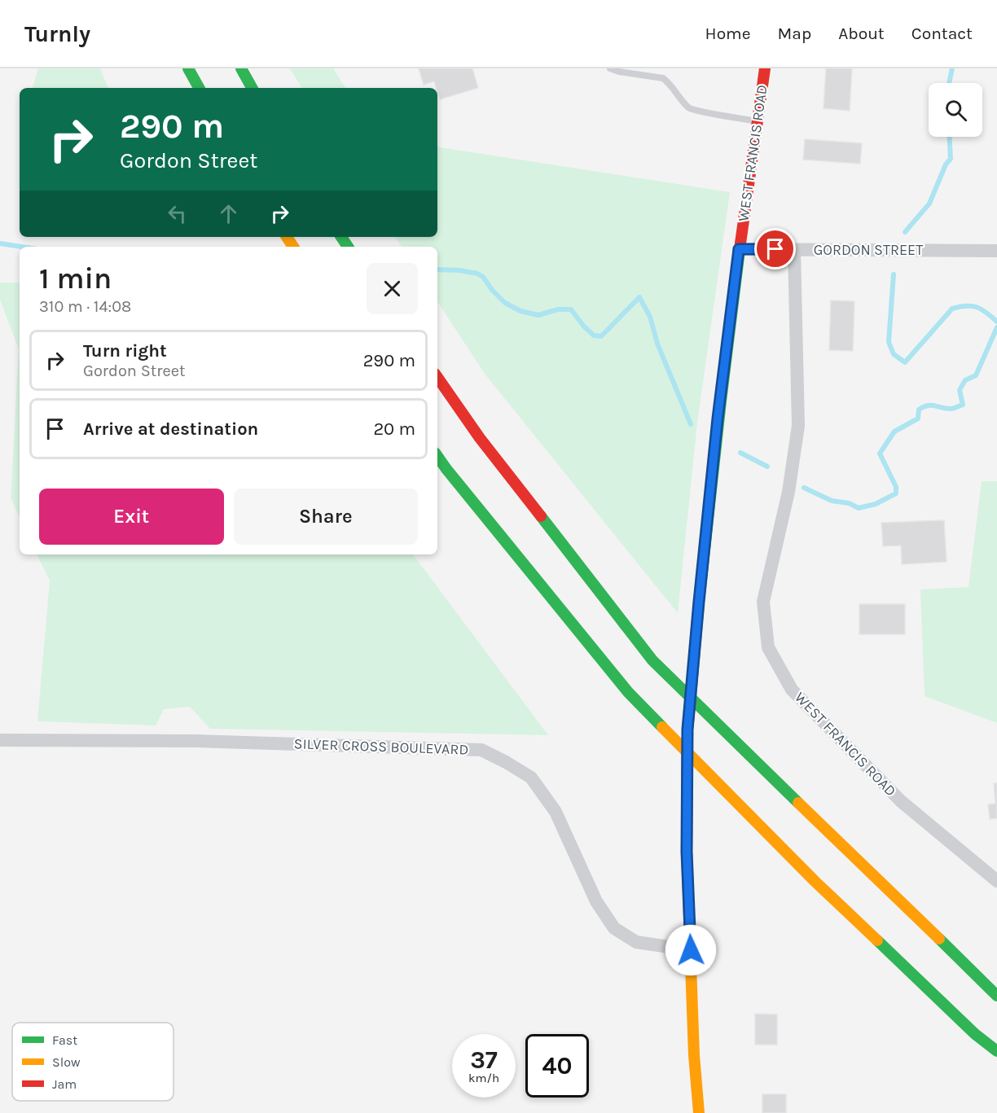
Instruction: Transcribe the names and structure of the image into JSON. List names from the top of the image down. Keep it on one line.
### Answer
{"streets":{"main road":["WEST FRANCIS ROAD"],"street":["GORDON STREET","SILVER CROSS BOULEVARD"]},"crossings":[["WEST FRANCIS ROAD","GORDON STREET"],["WEST FRANCIS ROAD","SILVER CROSS BOULEVARD"]],"legend":["Fast","Slow","Jam"],"page":{"header":"Turnly","nav":["Home","Map","About","Contact"],"turn":["290 m","Gordon Street"],"heading":["1 min","310 m · 14:08"],"list":[{"name":"Turn right","note":"Gordon Street","value":"290 m"},{"name":"Arrive at destination","value":"20 m"}],"buttons":["Exit","Share"],"speed":"37 km/h","limit":"40"}}
